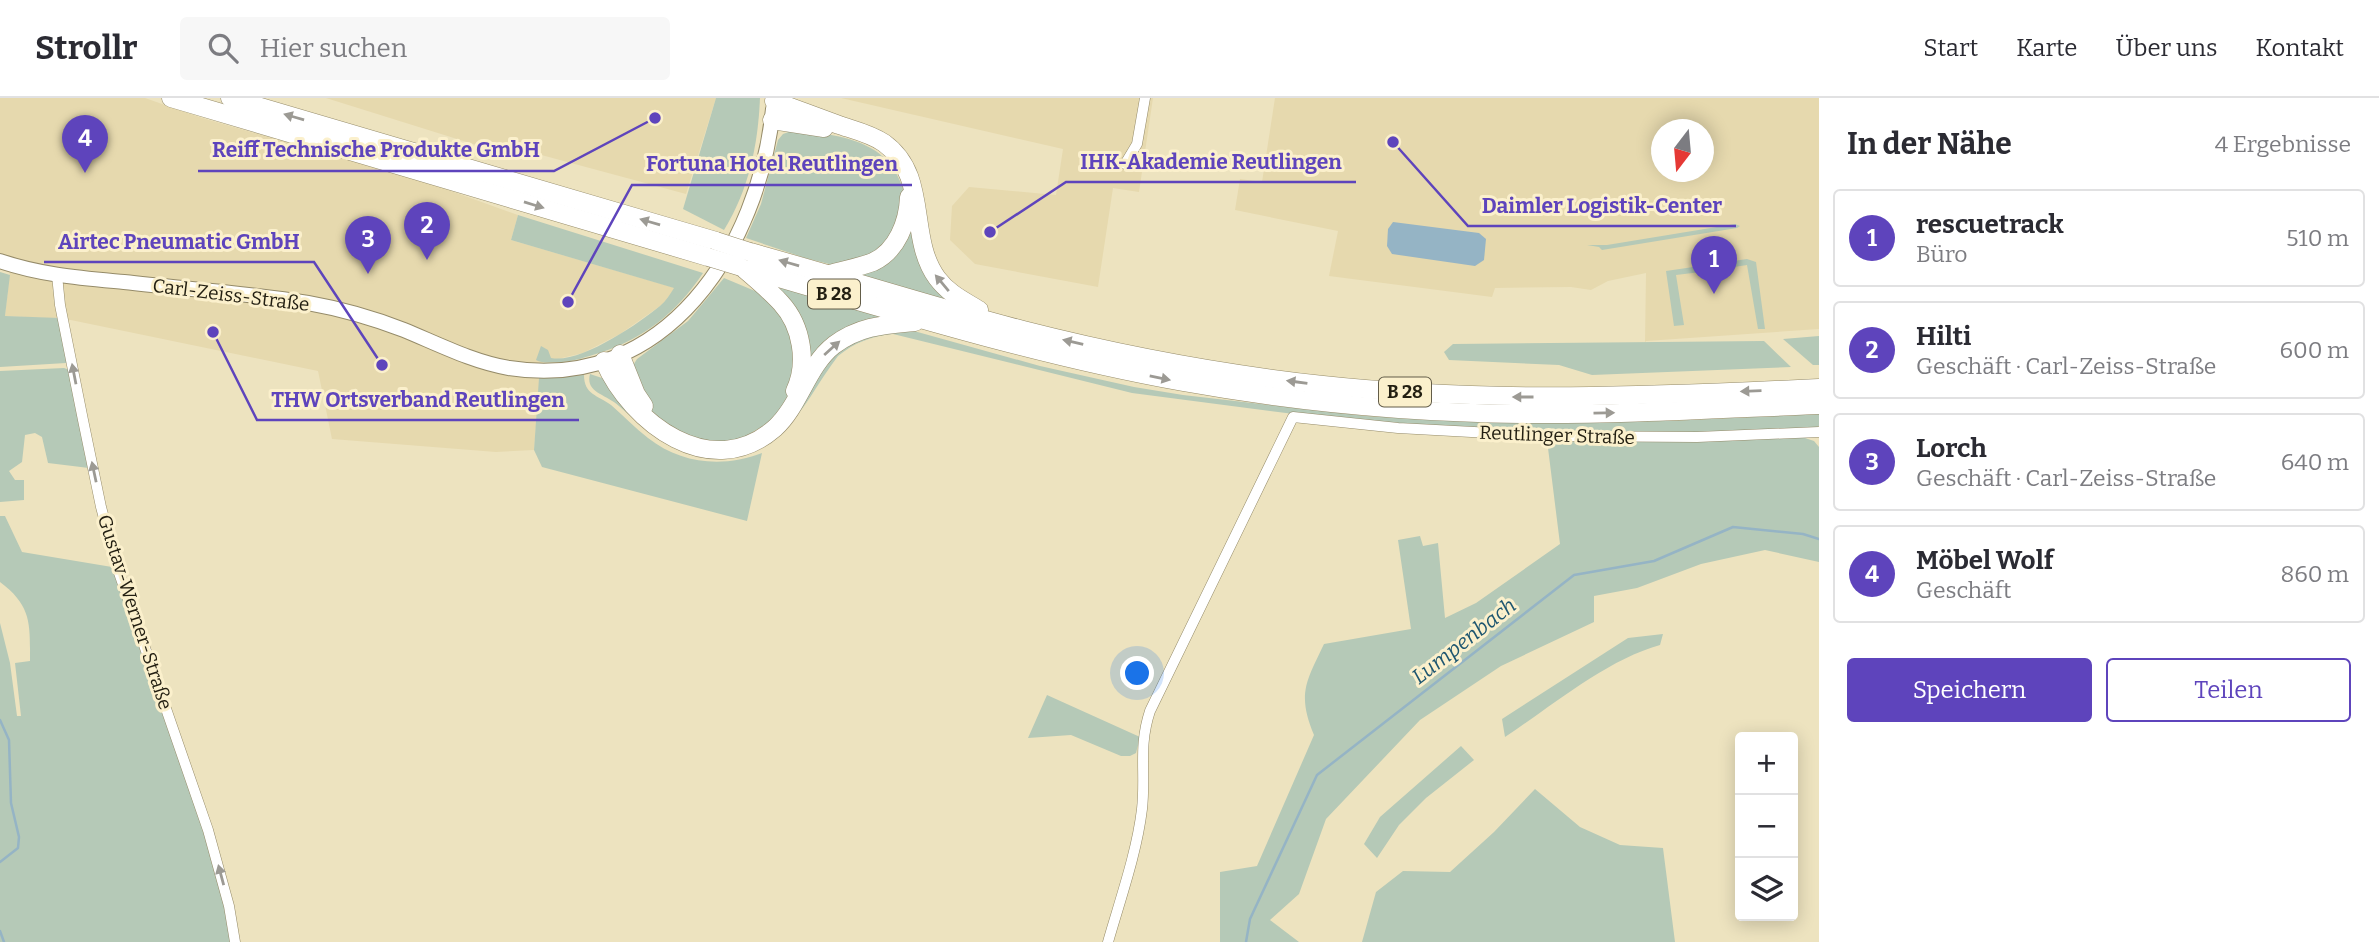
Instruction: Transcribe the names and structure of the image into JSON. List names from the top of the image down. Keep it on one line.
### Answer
{"streets":{"highway":["B 28"],"street":["Carl-Zeiss-Straße","Reutlinger Straße","Gustav-Werner-Straße"]},"crossings":[["Carl-Zeiss-Straße","Gustav-Werner-Straße"]],"one_way":["Gustav-Werner-Straße"],"water":["Lumpenbach"],"places":["Reiff Technische Produkte GmbH","Daimler Logistik-Center","IHK-Akademie Reutlingen","Fortuna Hotel Reutlingen","THW Ortsverband Reutlingen","Airtec Pneumatic GmbH"],"north":"bottom","page":{"header":"Strollr","search":"Hier suchen","nav":["Start","Karte","Über uns","Kontakt"],"heading":["In der Nähe","4 Ergebnisse"],"pins":["4","2","3","1"],"list":[{"mark":"1","name":"rescuetrack","note":"Büro","value":"510 m"},{"mark":"2","name":"Hilti","note":"Geschäft · Carl-Zeiss-Straße","value":"600 m"},{"mark":"3","name":"Lorch","note":"Geschäft · Carl-Zeiss-Straße","value":"640 m"},{"mark":"4","name":"Möbel Wolf","note":"Geschäft","value":"860 m"}],"buttons":["Speichern","Teilen"],"map_buttons":["+","−"]}}
